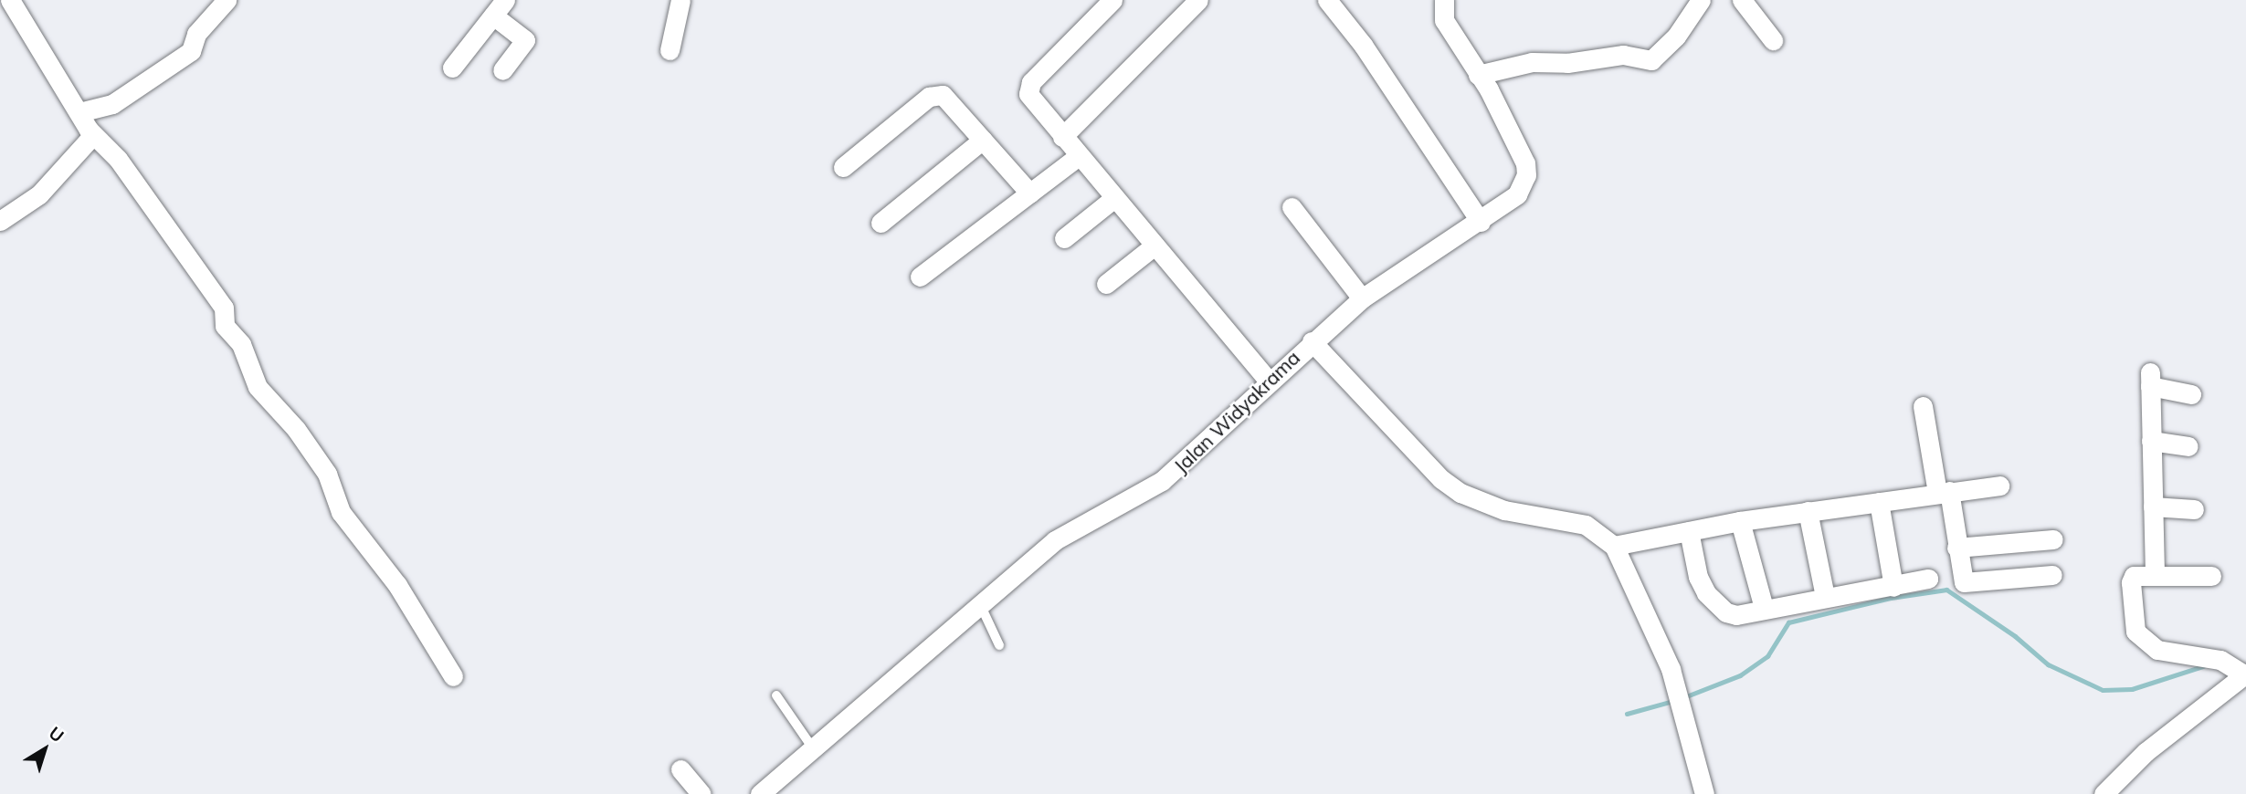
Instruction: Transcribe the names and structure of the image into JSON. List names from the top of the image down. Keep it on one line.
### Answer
{"streets":{"street":["Jalan Widyakrama"]},"north":"top right"}
